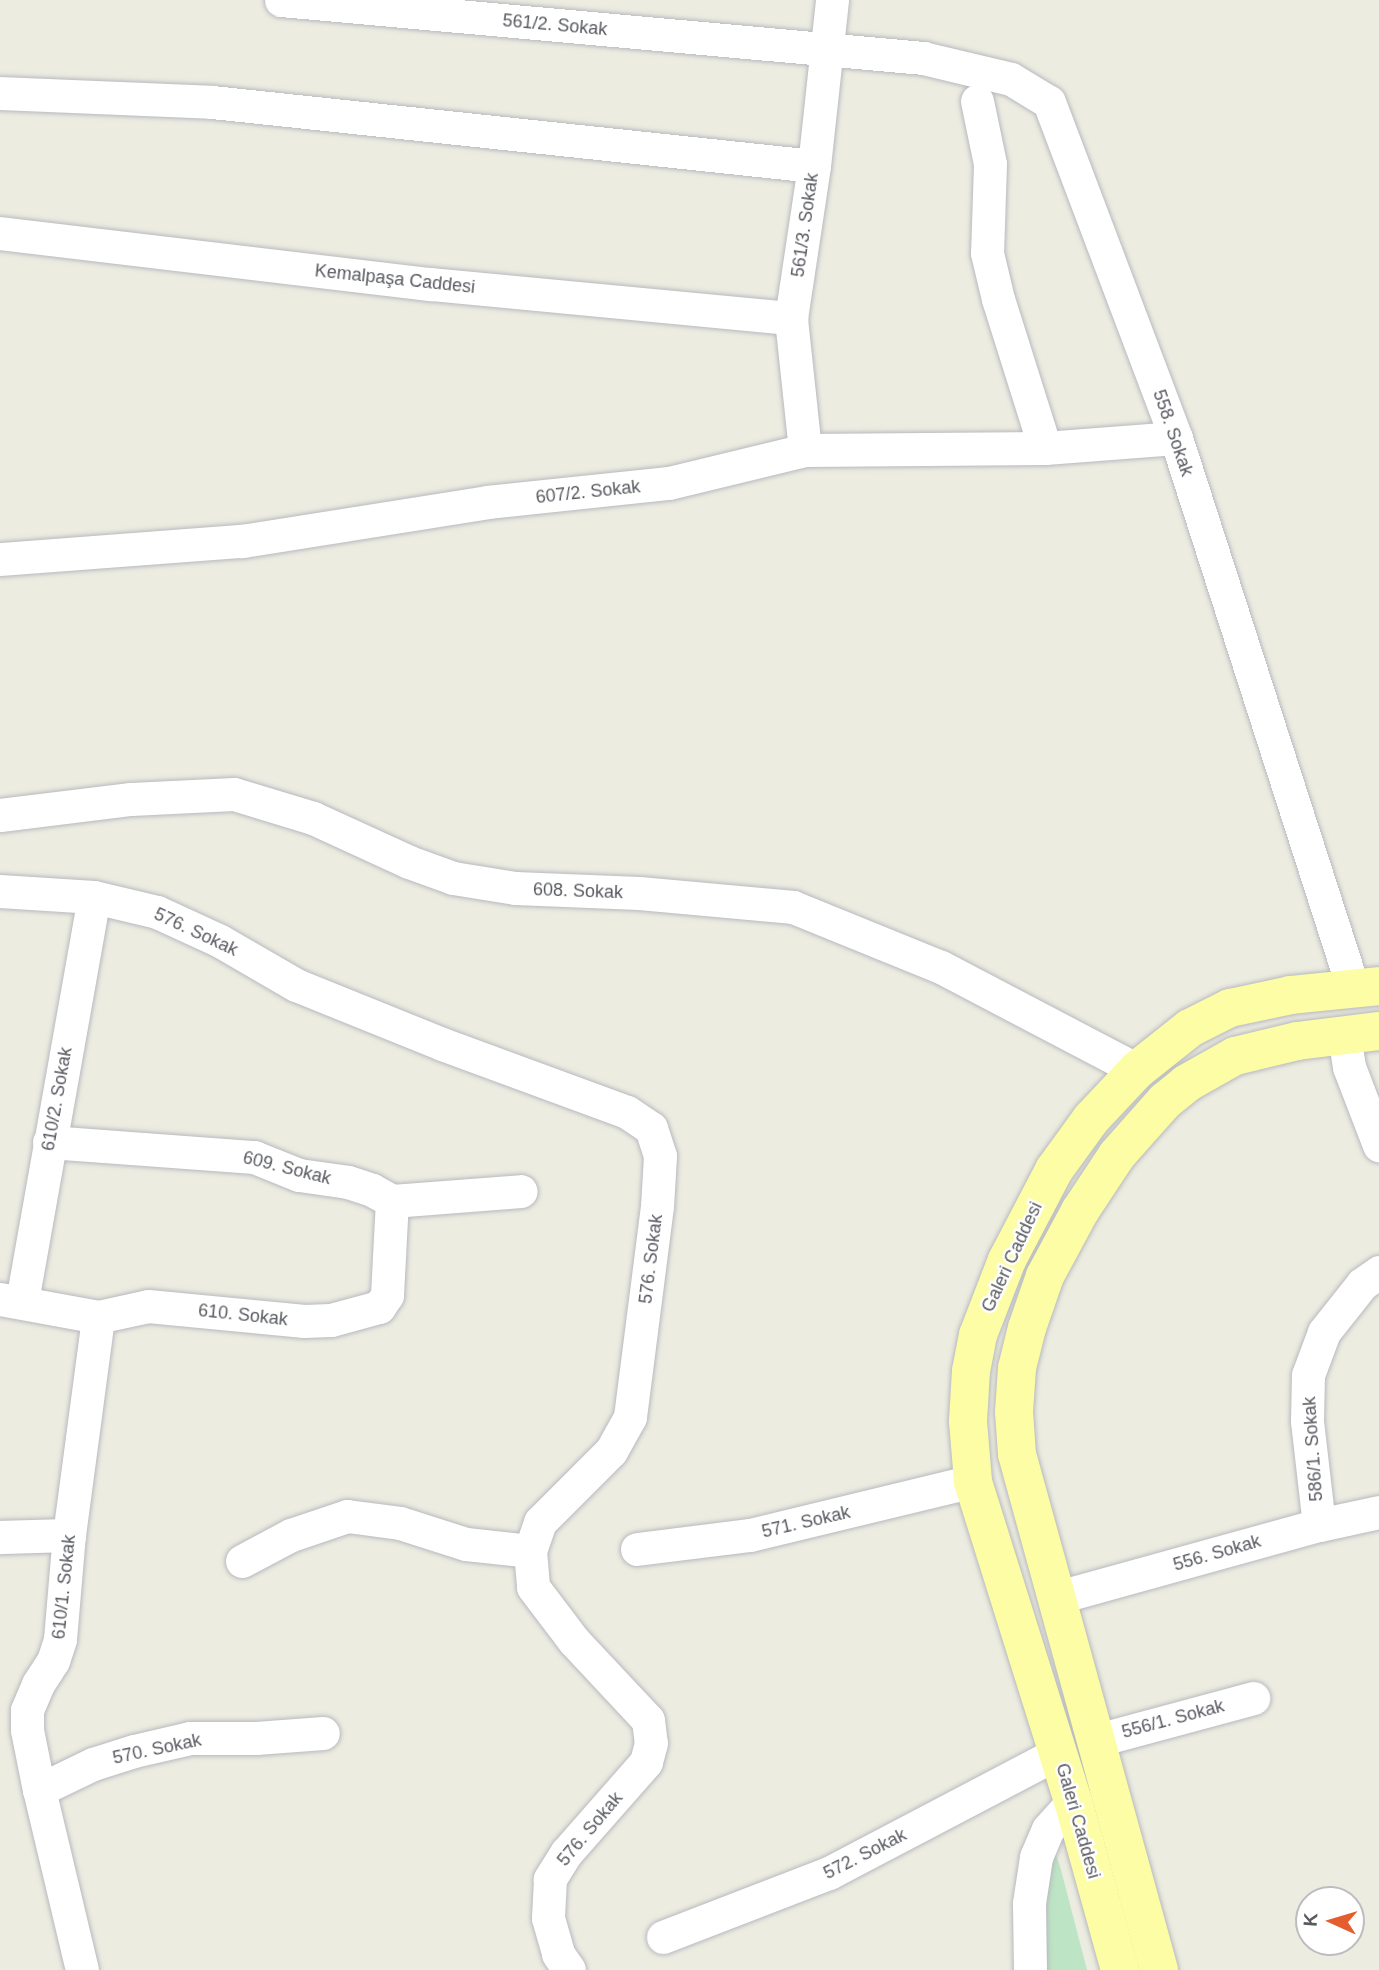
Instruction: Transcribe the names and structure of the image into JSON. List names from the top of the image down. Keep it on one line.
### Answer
{"streets":{"main road":["Galeri Caddesi"],"street":["561/2. Sokak","561/3. Sokak","Kemalpaşa Caddesi","558. Sokak","607/2. Sokak","608. Sokak","576. Sokak","610/2. Sokak","609. Sokak","610. Sokak","586/1. Sokak","571. Sokak","556. Sokak","610/1. Sokak","556/1. Sokak","570. Sokak","572. Sokak"]},"crossings":[["561/2. Sokak","561/3. Sokak"],["561/2. Sokak","558. Sokak"],["561/3. Sokak","Kemalpaşa Caddesi"],["561/3. Sokak","558. Sokak"],["561/3. Sokak","607/2. Sokak"],["558. Sokak","607/2. Sokak"],["558. Sokak","Galeri Caddesi"],["608. Sokak","Galeri Caddesi"],["576. Sokak","610/2. Sokak"],["610/2. Sokak","609. Sokak"],["610/2. Sokak","610. Sokak"],["609. Sokak","610. Sokak"],["Galeri Caddesi","571. Sokak"],["Galeri Caddesi","556. Sokak"],["Galeri Caddesi","556/1. Sokak"],["Galeri Caddesi","572. Sokak"],["610. Sokak","610/1. Sokak"],["586/1. Sokak","556. Sokak"],["610/1. Sokak","570. Sokak"]],"north":"left"}
